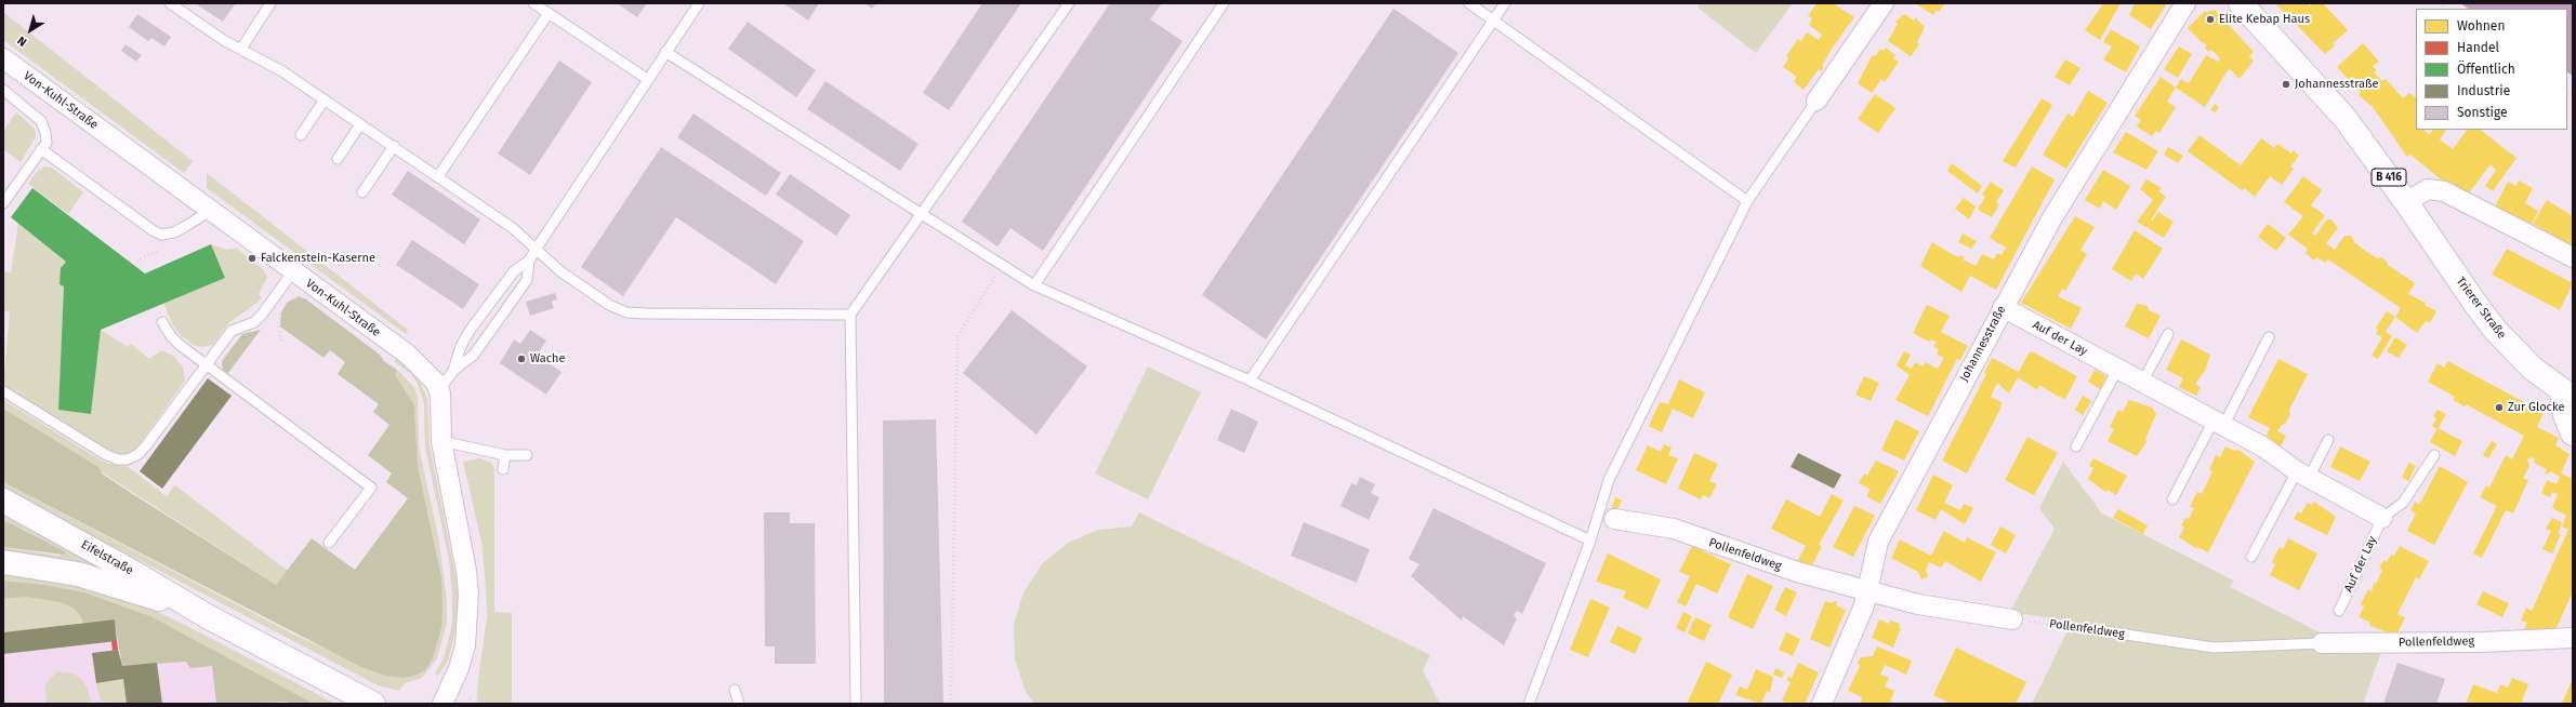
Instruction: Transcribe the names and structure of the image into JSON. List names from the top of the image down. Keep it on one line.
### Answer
{"streets":{"street":["Von-Kuhl-Straße","B 416","Trierer Straße","Auf der Lay","Johannesstraße","Pollenfeldweg","Eifelstraße"]},"crossings":[["Auf der Lay","Johannesstraße"],["Johannesstraße","Pollenfeldweg"]],"places":["Elite Kebap Haus","Johannesstraße","Falckenstein-Kaserne","Wache","Zur Glocke"],"legend":["Wohnen","Handel","Öffentlich","Industrie","Sonstige"],"north":"bottom left"}
